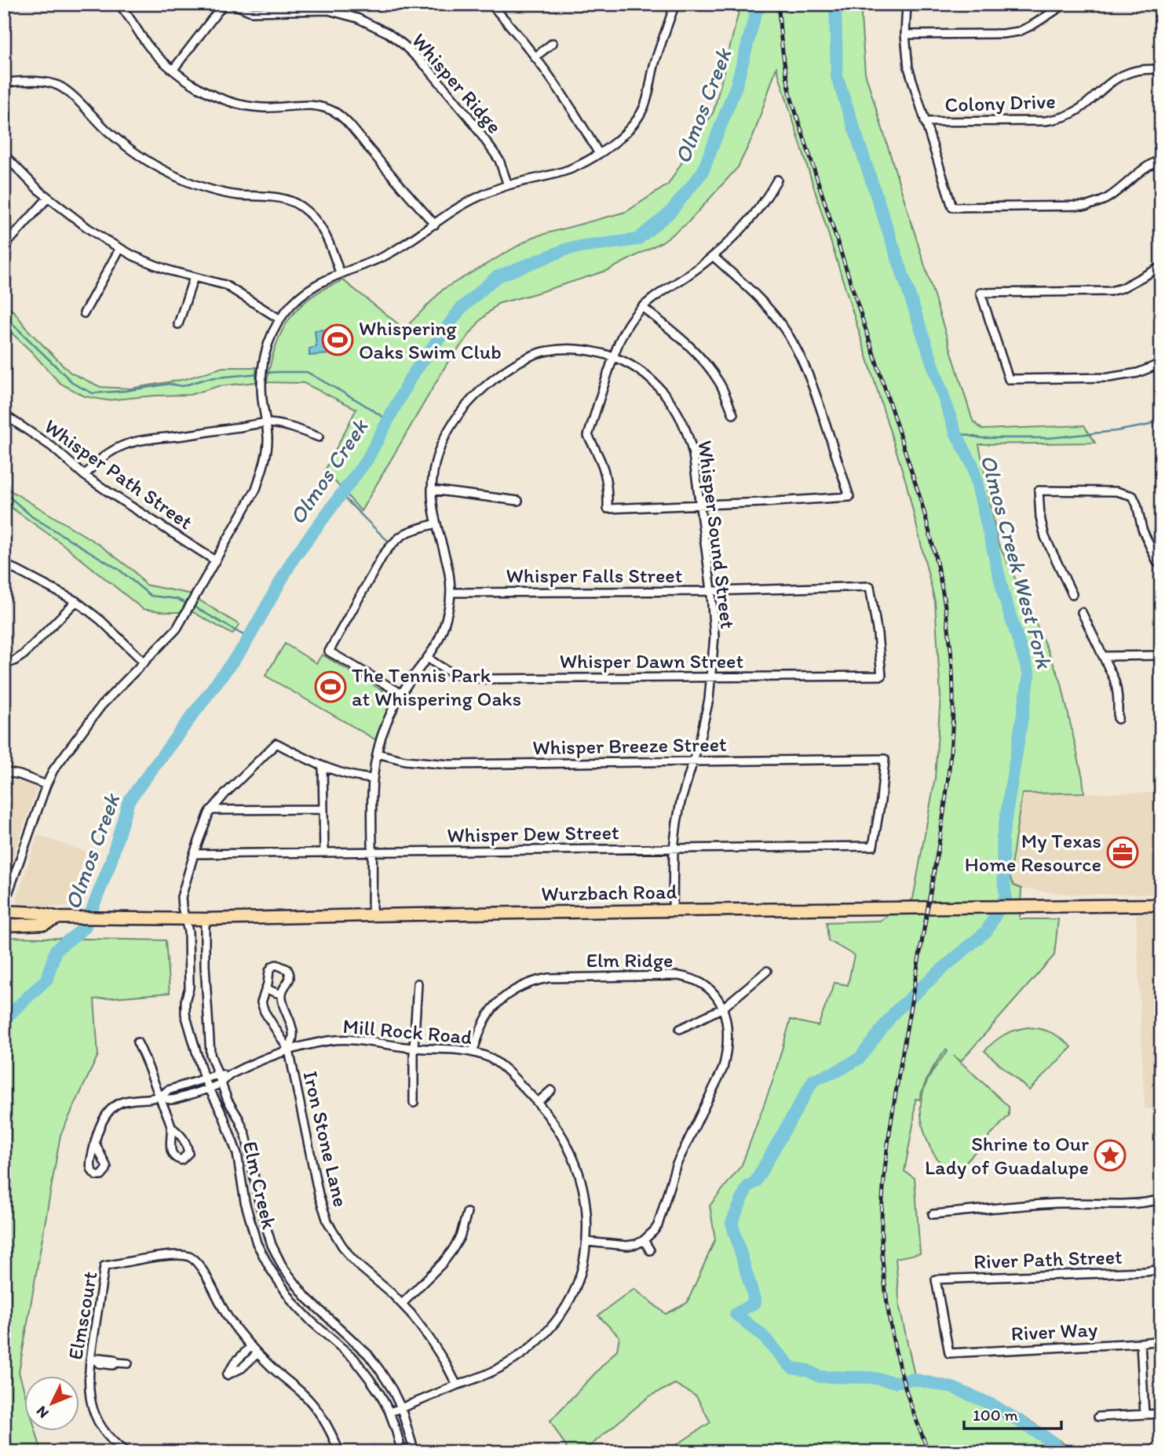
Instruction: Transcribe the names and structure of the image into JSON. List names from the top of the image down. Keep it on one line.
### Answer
{"streets":{"main road":["Wurzbach Road"],"street":["Whisper Ridge","Colony Drive","Whisper Path Street","Whisper Sound Street","Whisper Falls Street","Whisper Dawn Street","Whisper Breeze Street","Whisper Dew Street","Elm Ridge","Mill Rock Road","Iron Stone Lane","Elm Creek","River Path Street","Elmscourt","River Way"]},"crossings":[["Whisper Sound Street","Whisper Falls Street"],["Whisper Sound Street","Whisper Dawn Street"],["Whisper Sound Street","Whisper Breeze Street"],["Whisper Sound Street","Whisper Dew Street"],["Whisper Sound Street","Wurzbach Road"],["Whisper Falls Street","Whisper Dawn Street"],["Whisper Breeze Street","Whisper Dew Street"],["Whisper Dew Street","Elm Creek"],["Wurzbach Road","Elm Creek"],["Elm Ridge","Mill Rock Road"],["Mill Rock Road","Iron Stone Lane"],["Mill Rock Road","Elm Creek"],["River Path Street","River Way"]],"water":["Olmos Creek","Olmos Creek West Fork"],"places":{"sports":["Whispering Oaks Swim Club","The Tennis Park at Whispering Oaks"],"office":["My Texas Home Resource"],"place":["Shrine to Our Lady of Guadalupe"]},"scale_bar":"100 m","north":"bottom left"}
